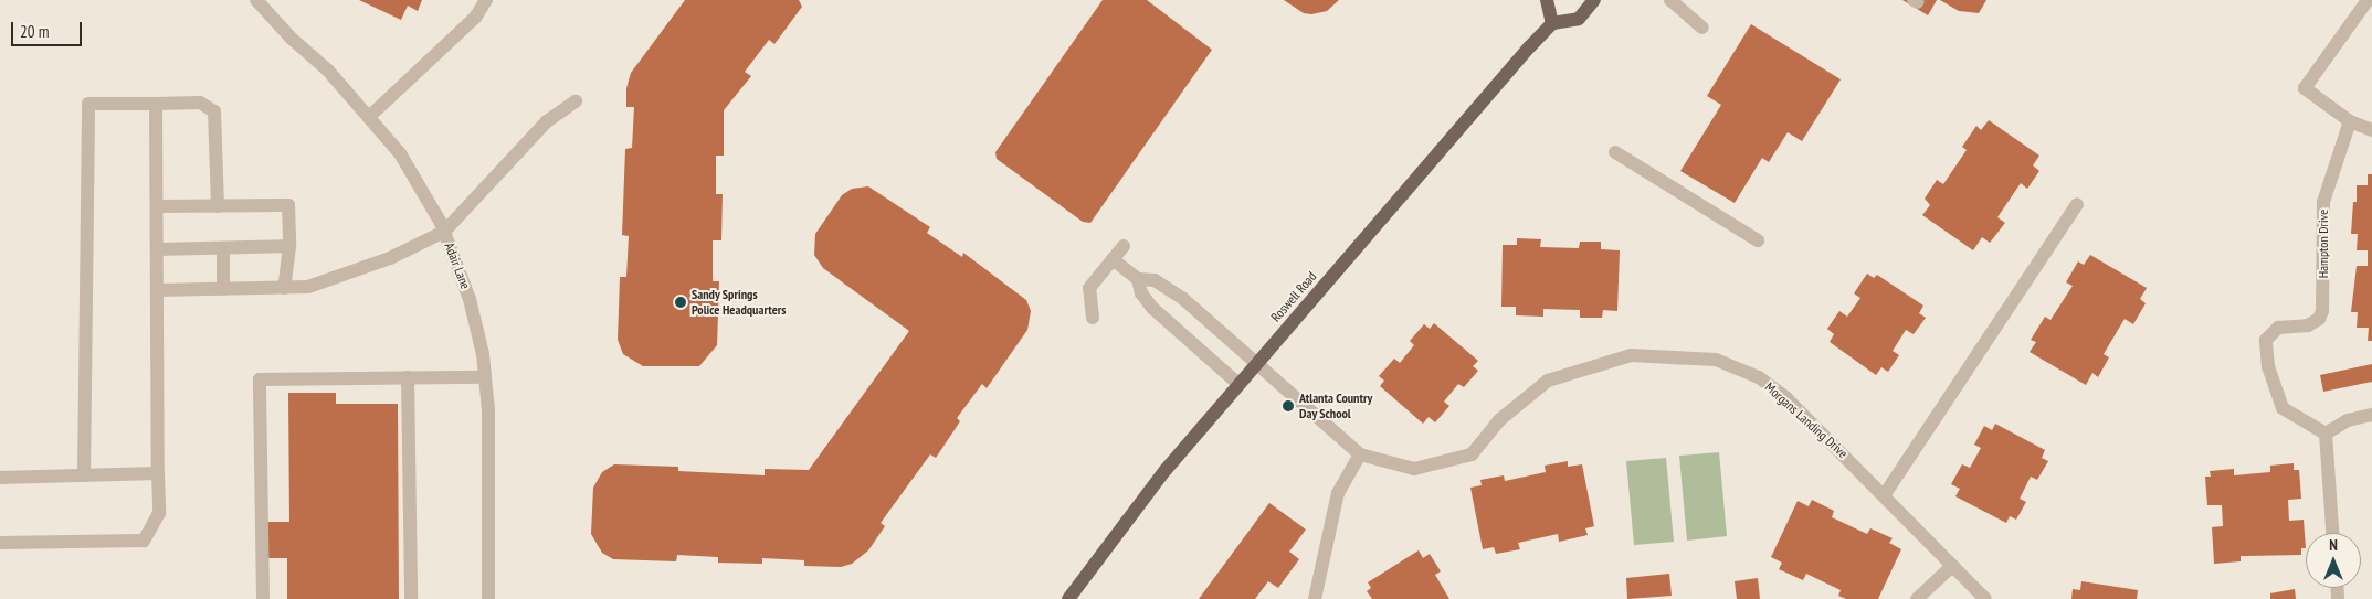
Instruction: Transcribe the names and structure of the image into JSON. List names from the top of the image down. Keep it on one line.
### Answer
{"streets":{"main road":["Roswell Road"],"street":["Hampton Drive","Adair Lane","Morgans Landing Drive"]},"crossings":[["Roswell Road","Morgans Landing Drive"]],"places":["Sandy Springs Police Headquarters","Atlanta Country Day School"],"scale_bar":"20 m","north":"top"}
